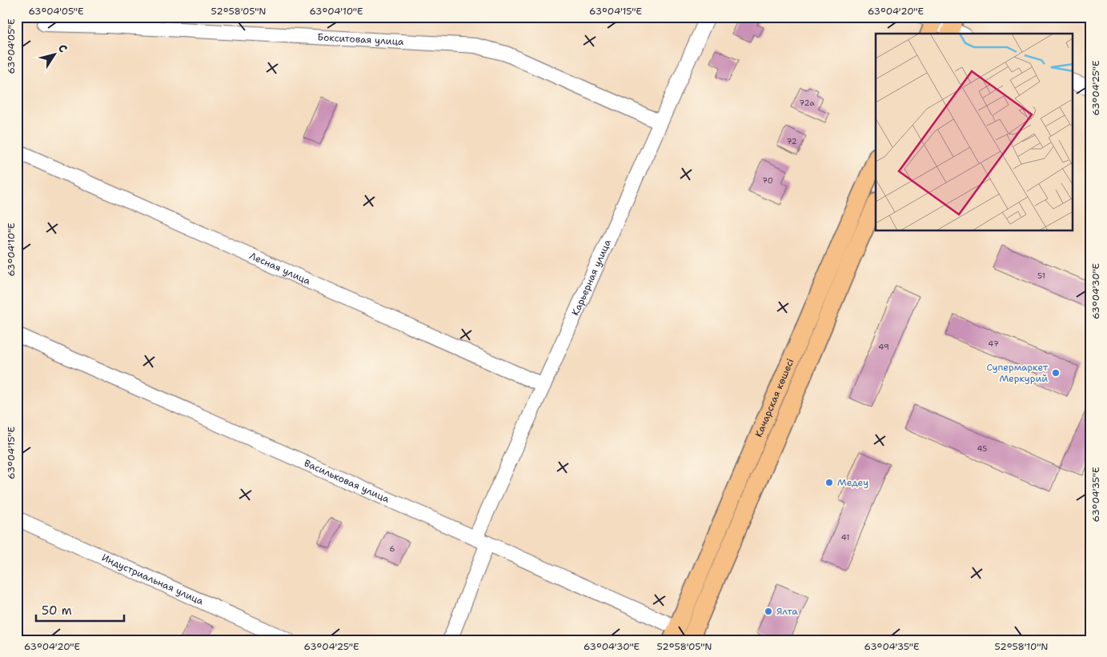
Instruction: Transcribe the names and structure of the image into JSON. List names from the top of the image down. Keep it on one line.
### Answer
{"streets":{"main road":["Качарская көшесі"],"street":["Бокситовая улица","Лесная улица","Карьерная улица","Васильковая улица","Индустриальная улица"]},"crossings":[["Бокситовая улица","Карьерная улица"],["Лесная улица","Карьерная улица"],["Карьерная улица","Васильковая улица"],["Качарская көшесі","Васильковая улица"]],"places":["Супермаркет Меркурий","Медеу","Ялта"],"house_numbers":["72а","72","70","51","47","49","45","41","6"],"scale_bar":"50 m","north":"top right","coordinates":["63°04'05\"E","52°58'05\"N","63°04'10\"E","63°04'15\"E","63°04'20\"E","63°04'25\"E","63°04'30\"E","63°04'35\"E","52°58'10\"N"]}
